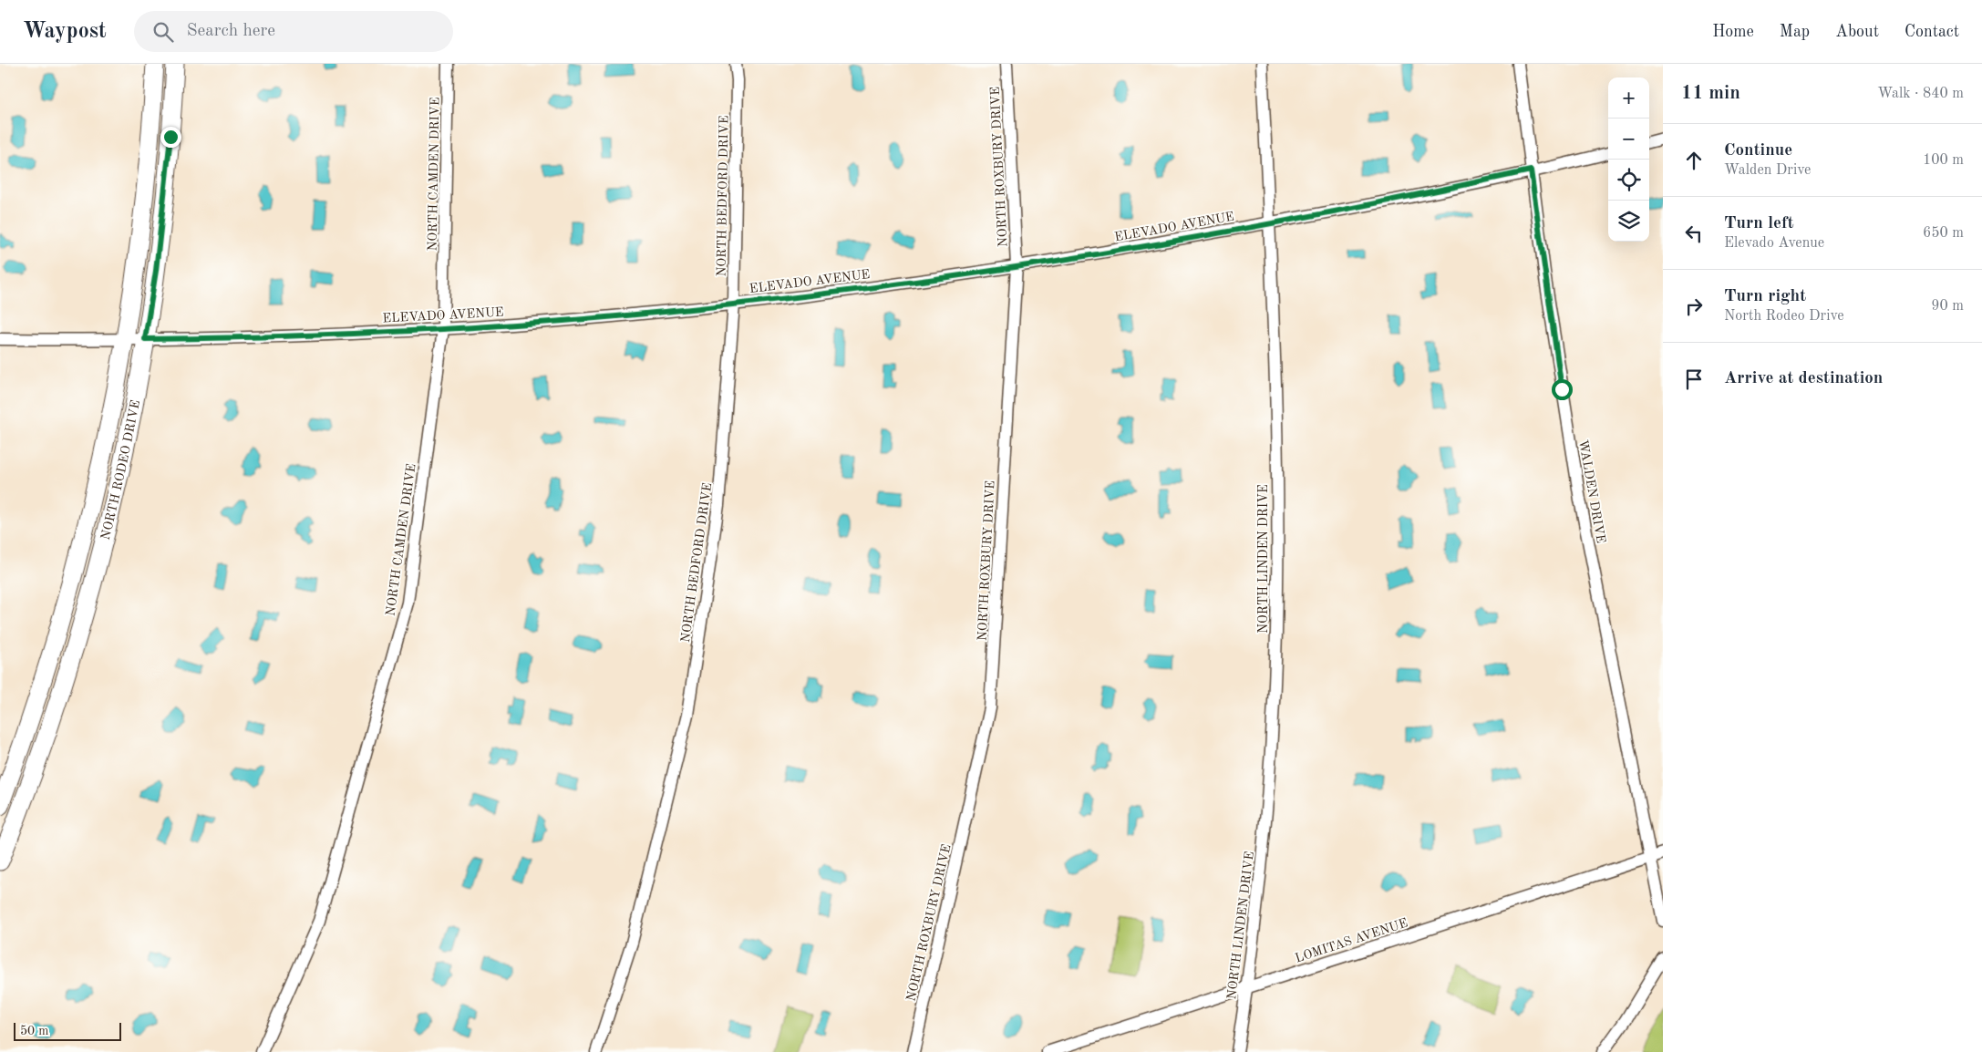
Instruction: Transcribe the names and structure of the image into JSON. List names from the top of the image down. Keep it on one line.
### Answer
{"streets":{"street":["NORTH ROXBURY DRIVE","NORTH CAMDEN DRIVE","NORTH BEDFORD DRIVE","ELEVADO AVENUE","NORTH RODEO DRIVE","WALDEN DRIVE","NORTH LINDEN DRIVE","LOMITAS AVENUE"]},"crossings":[["NORTH ROXBURY DRIVE","ELEVADO AVENUE"],["NORTH CAMDEN DRIVE","ELEVADO AVENUE"],["NORTH BEDFORD DRIVE","ELEVADO AVENUE"],["ELEVADO AVENUE","NORTH RODEO DRIVE"],["ELEVADO AVENUE","WALDEN DRIVE"],["ELEVADO AVENUE","NORTH LINDEN DRIVE"],["WALDEN DRIVE","LOMITAS AVENUE"],["NORTH LINDEN DRIVE","LOMITAS AVENUE"]],"scale_bar":"50 m","page":{"header":"Waypost","search":"Search here","nav":["Home","Map","About","Contact"],"heading":["11 min","Walk · 840 m"],"map_buttons":["+","−"],"list":[["Continue","Walden Drive","100 m"],["Turn left","Elevado Avenue","650 m"],["Turn right","North Rodeo Drive","90 m"],"Arrive at destination"],"scale":"50 m"}}
